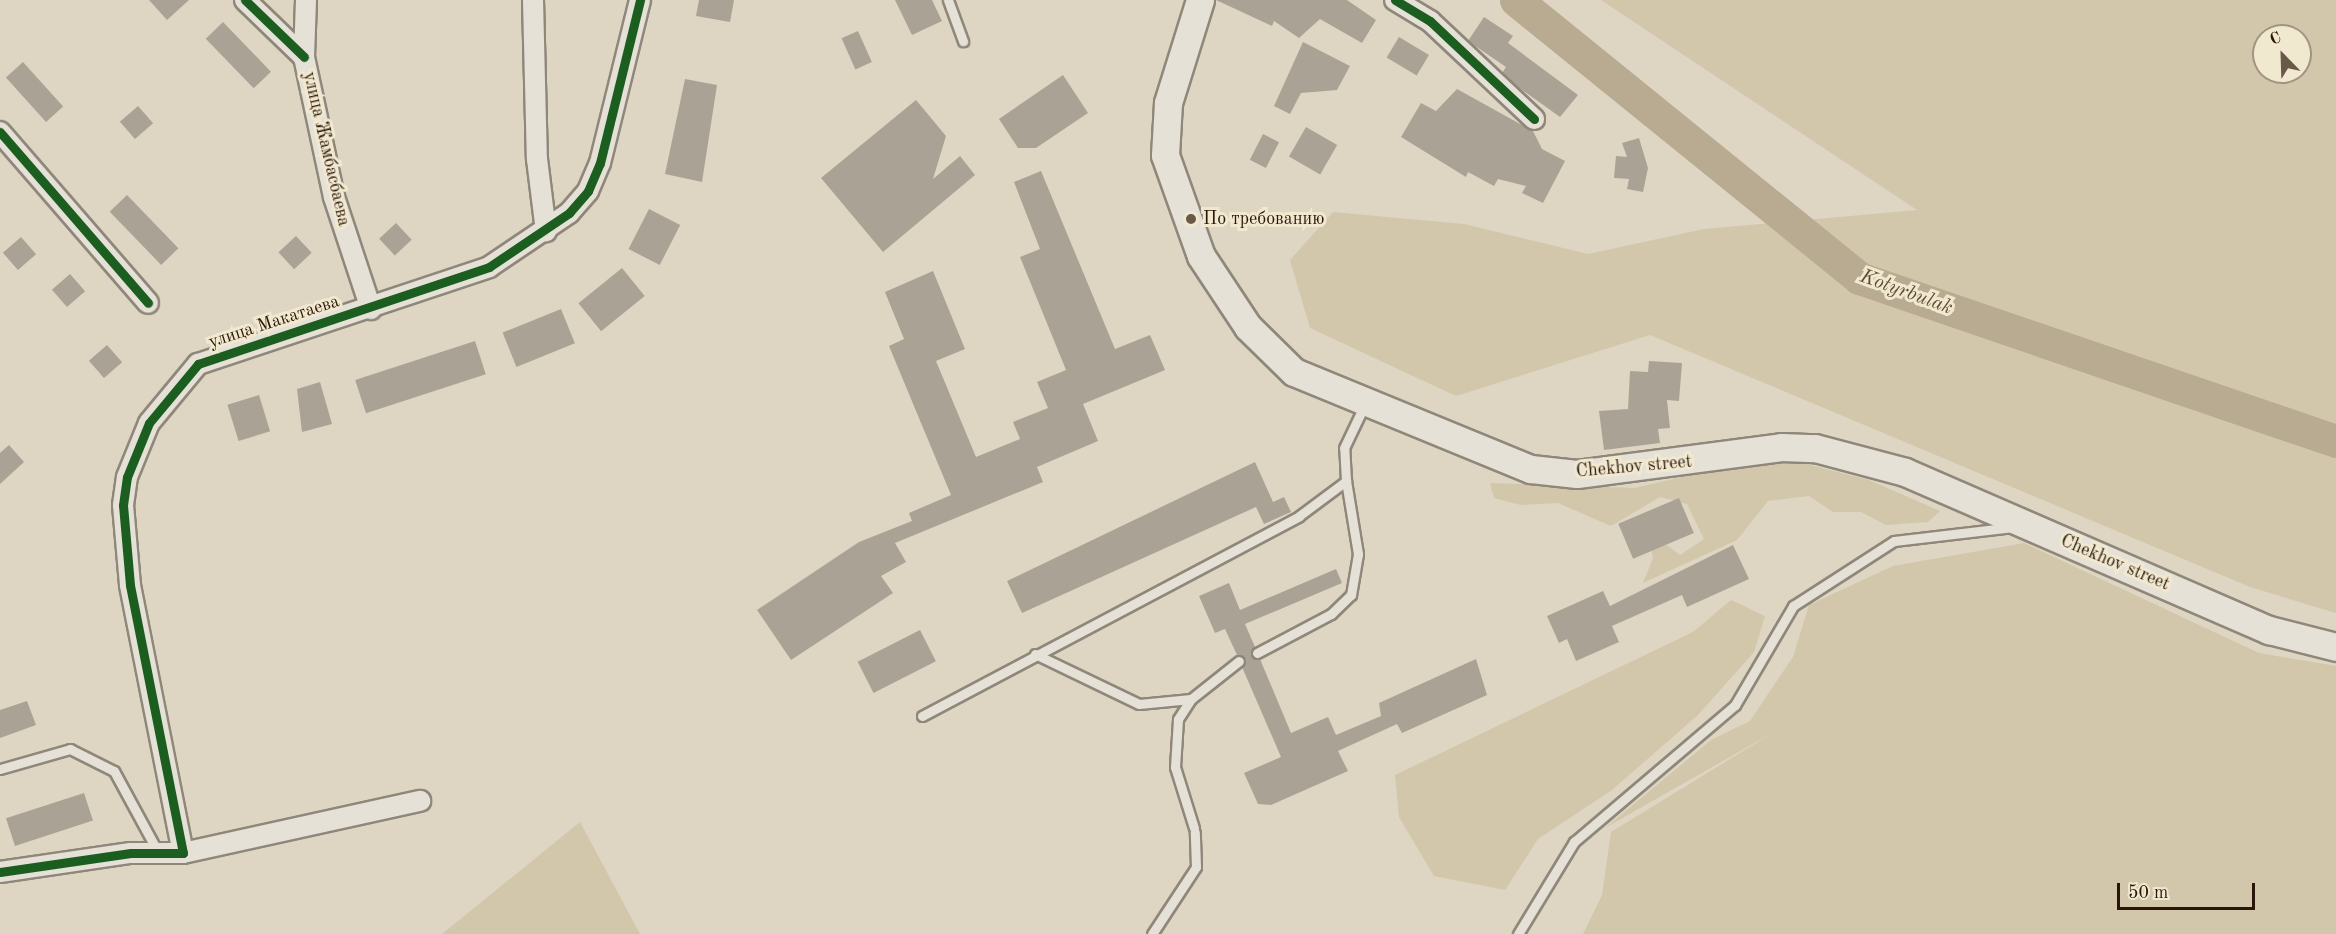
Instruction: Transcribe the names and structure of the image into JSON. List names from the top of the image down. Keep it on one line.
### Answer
{"streets":{"main road":["Chekhov street"],"street":["улица Жамбасбаева","улица Макатаева"]},"crossings":[["улица Жамбасбаева","улица Макатаева"]],"water":["Kotyrbulak"],"places":["По требованию"],"scale_bar":"50 m","north":"top left"}
